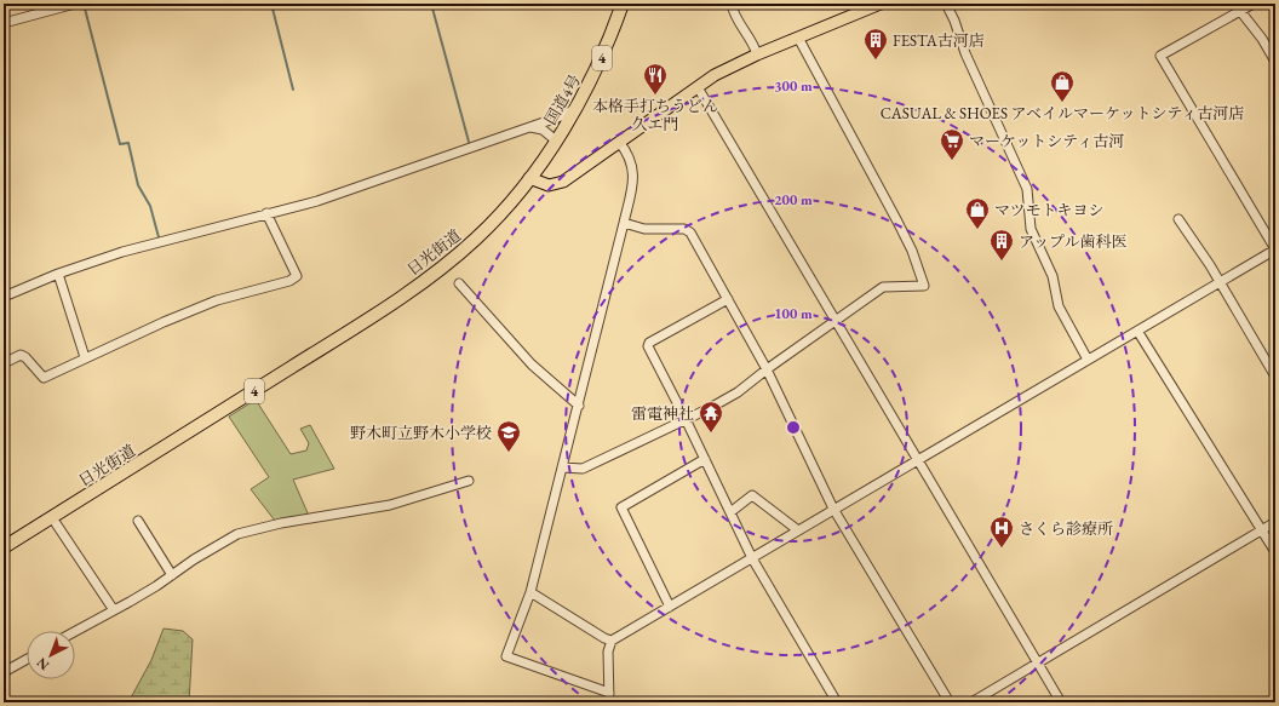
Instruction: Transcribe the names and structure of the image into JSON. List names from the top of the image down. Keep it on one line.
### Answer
{"streets":{"highway":["4","国道4号","日光街道"]},"crossings":[["国道4号","日光街道"]],"places":{"building":["FESTA古河店","アップル歯科医"],"restaurant":["本格手打ちうどん 久エ門"],"shop":["CASUAL & SHOES アベイルマーケットシティ古河店","マツモトキヨシ"],"supermarket":["マーケットシティ古河"],"temple":["雷電神社"],"school or university":["野木町立野木小学校"],"hospital":["さくら診療所"]},"north":"bottom left","rings":["300 m","200 m","100 m"]}
